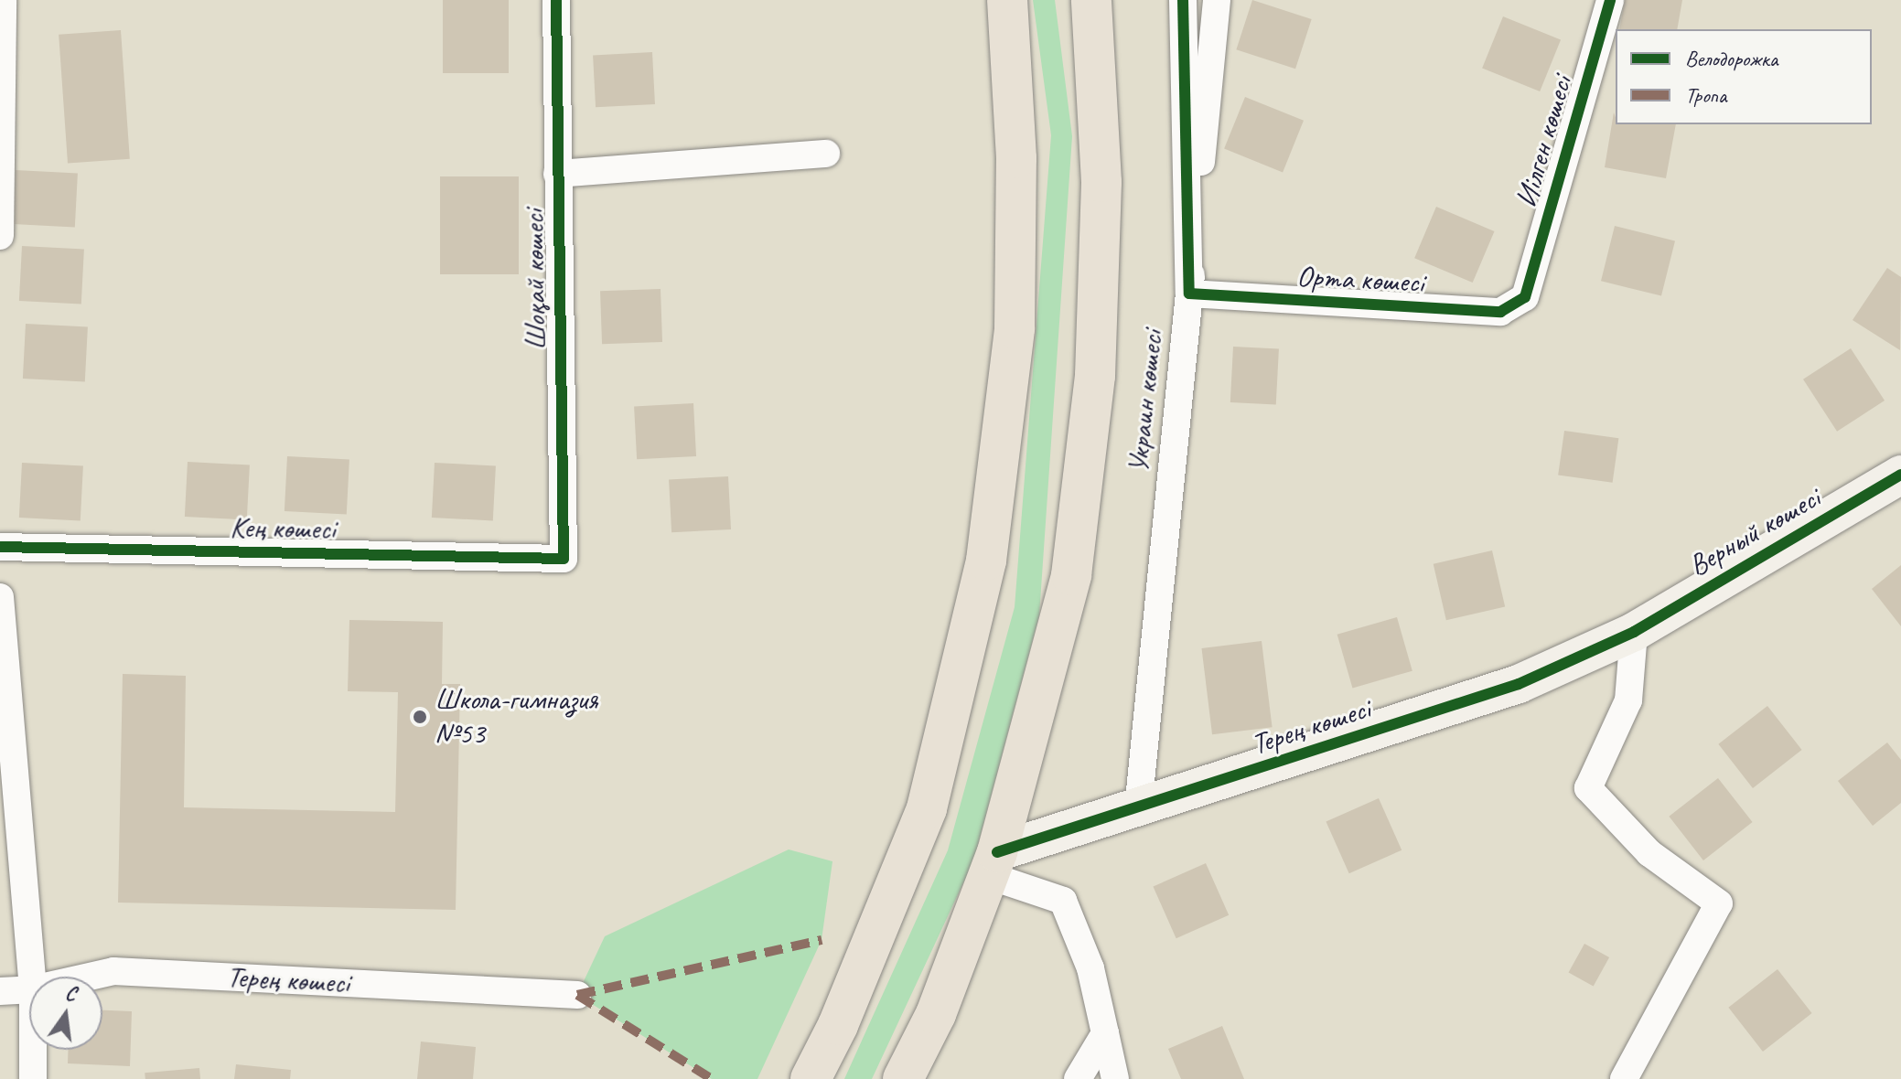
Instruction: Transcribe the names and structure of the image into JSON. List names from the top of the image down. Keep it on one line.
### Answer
{"streets":{"street":["Иілген көшесі","Шоқай көшесі","Орта көшесі","Украин көшесі","Кең көшесі","Верный көшесі","Терең көшесі"]},"crossings":[["Иілген көшесі","Орта көшесі"],["Шоқай көшесі","Кең көшесі"],["Орта көшесі","Украин көшесі"],["Украин көшесі","Терең көшесі"],["Верный көшесі","Терең көшесі"]],"places":["Школа-гимназия №53"],"legend":["Велодорожка","Тропа"],"north":"top"}
